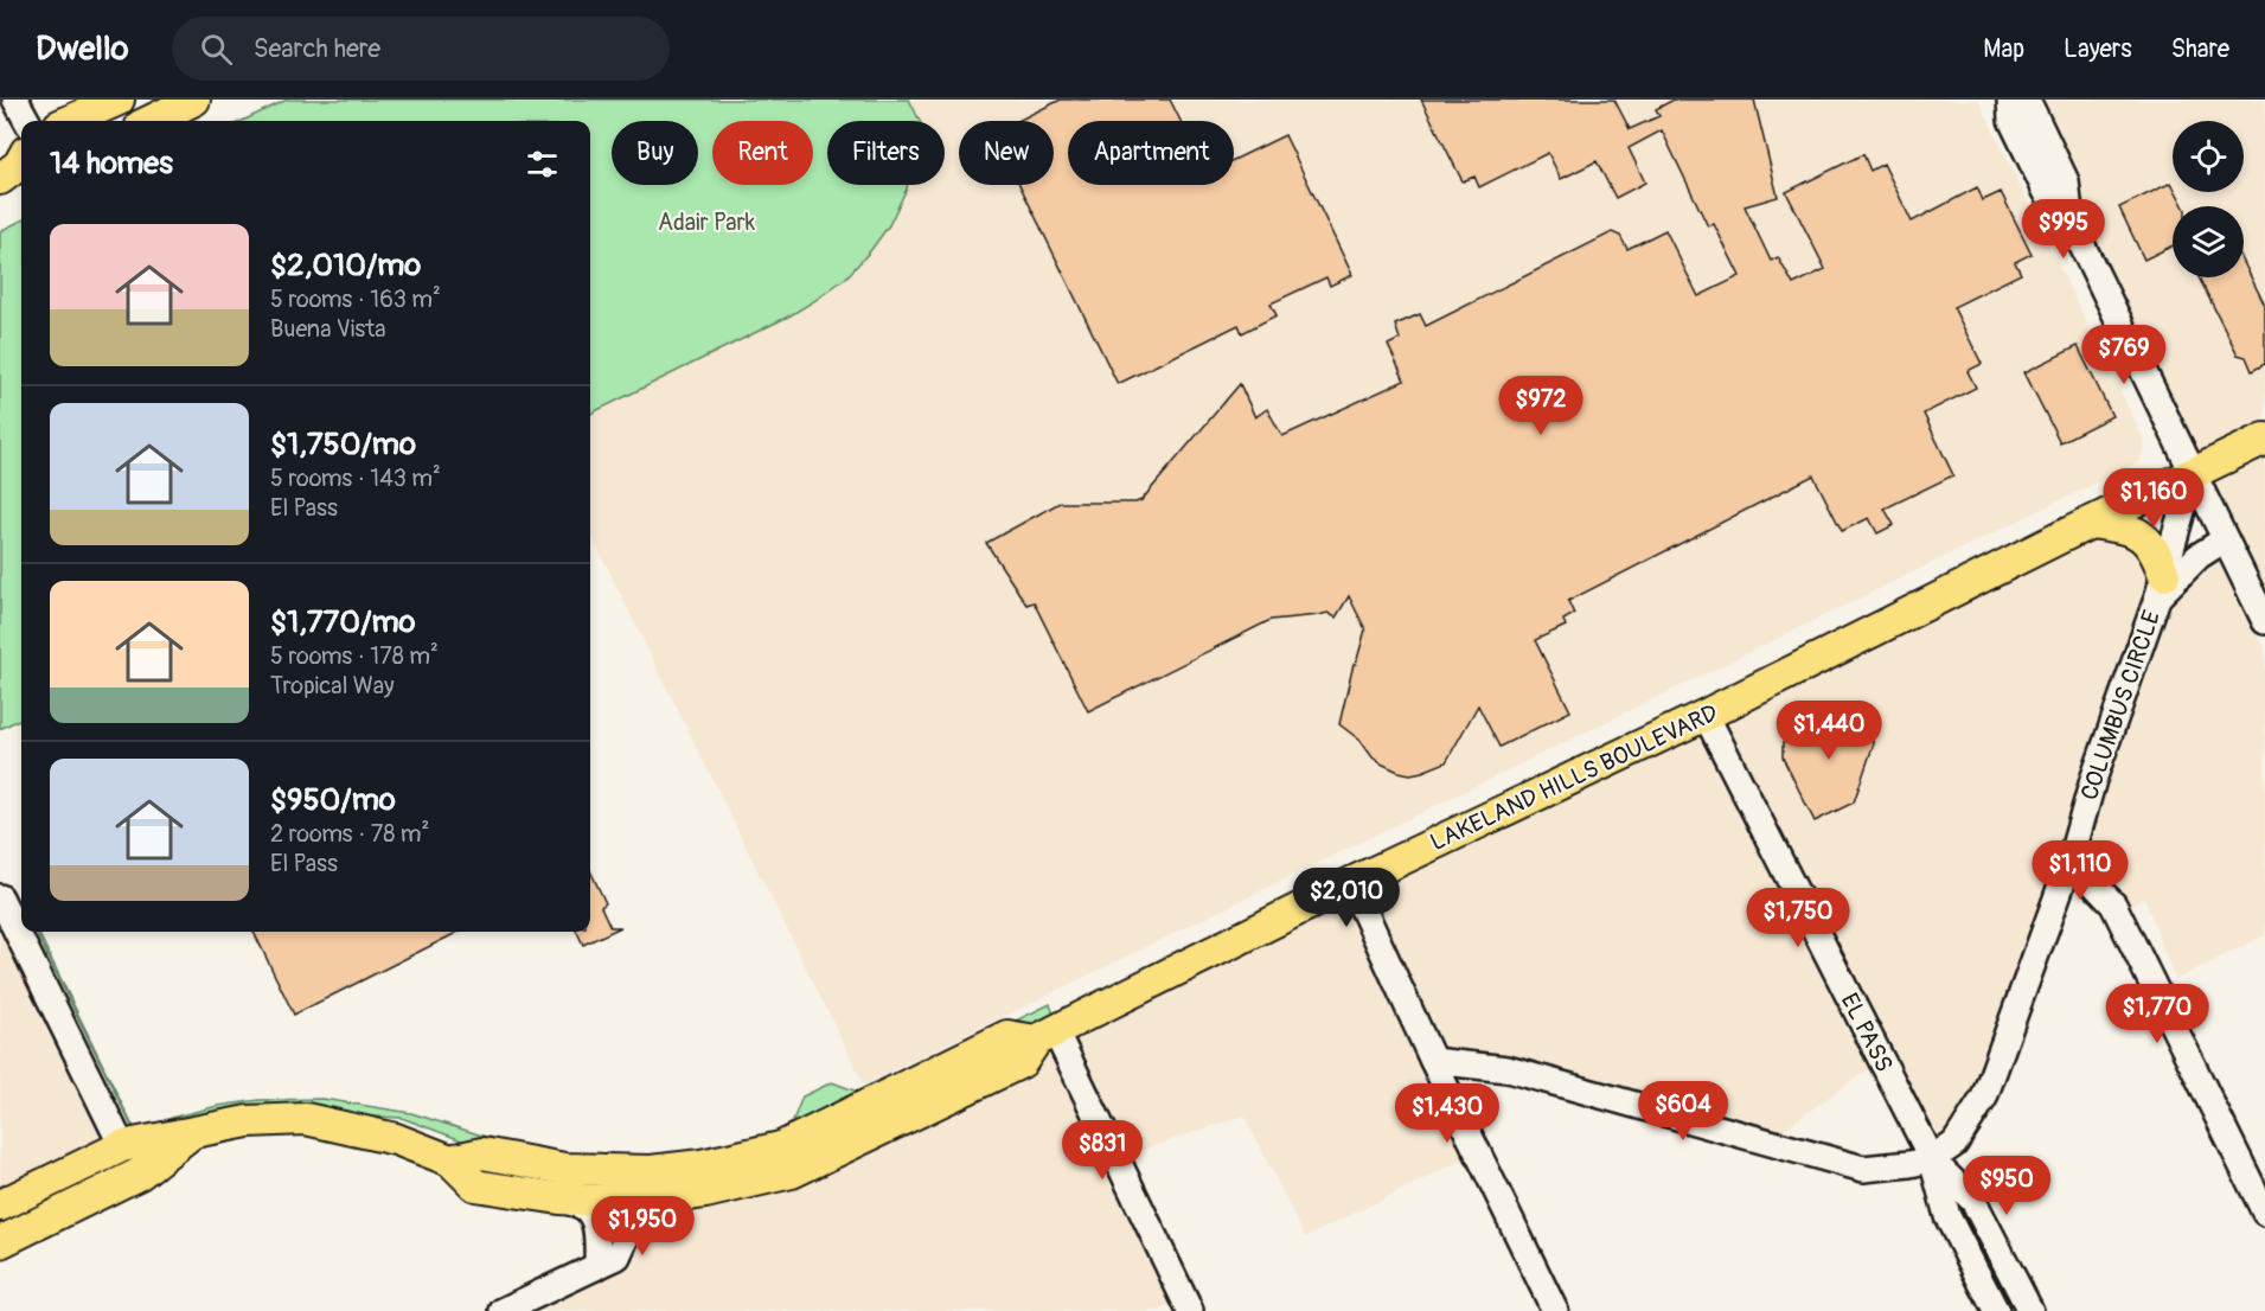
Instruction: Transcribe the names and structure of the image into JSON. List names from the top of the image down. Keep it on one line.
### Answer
{"streets":{"main road":["LAKELAND HILLS BOULEVARD"],"street":["COLUMBUS CIRCLE","EL PASS"]},"crossings":[["COLUMBUS CIRCLE","LAKELAND HILLS BOULEVARD"],["COLUMBUS CIRCLE","EL PASS"],["LAKELAND HILLS BOULEVARD","EL PASS"]],"parks":["Adair Park"],"page":{"header":"Dwello","search":"Search here","nav":["Map","Layers","Share"],"chip":["Buy","Rent","Filters","New","Apartment"],"heading":"14 homes","price":["$995","$769","$972","$1,160","$1,440","$1,110","$2,010","$1,750","$1,770","$604","$1,430","$831","$950","$1,950"],"list":[{"name":"$2,010/mo","note":"5 rooms · 163 m² · Buena Vista"},{"name":"$1,750/mo","note":"5 rooms · 143 m² · El Pass"},{"name":"$1,770/mo","note":"5 rooms · 178 m² · Tropical Way"},{"name":"$950/mo","note":"2 rooms · 78 m² · El Pass"}]}}
